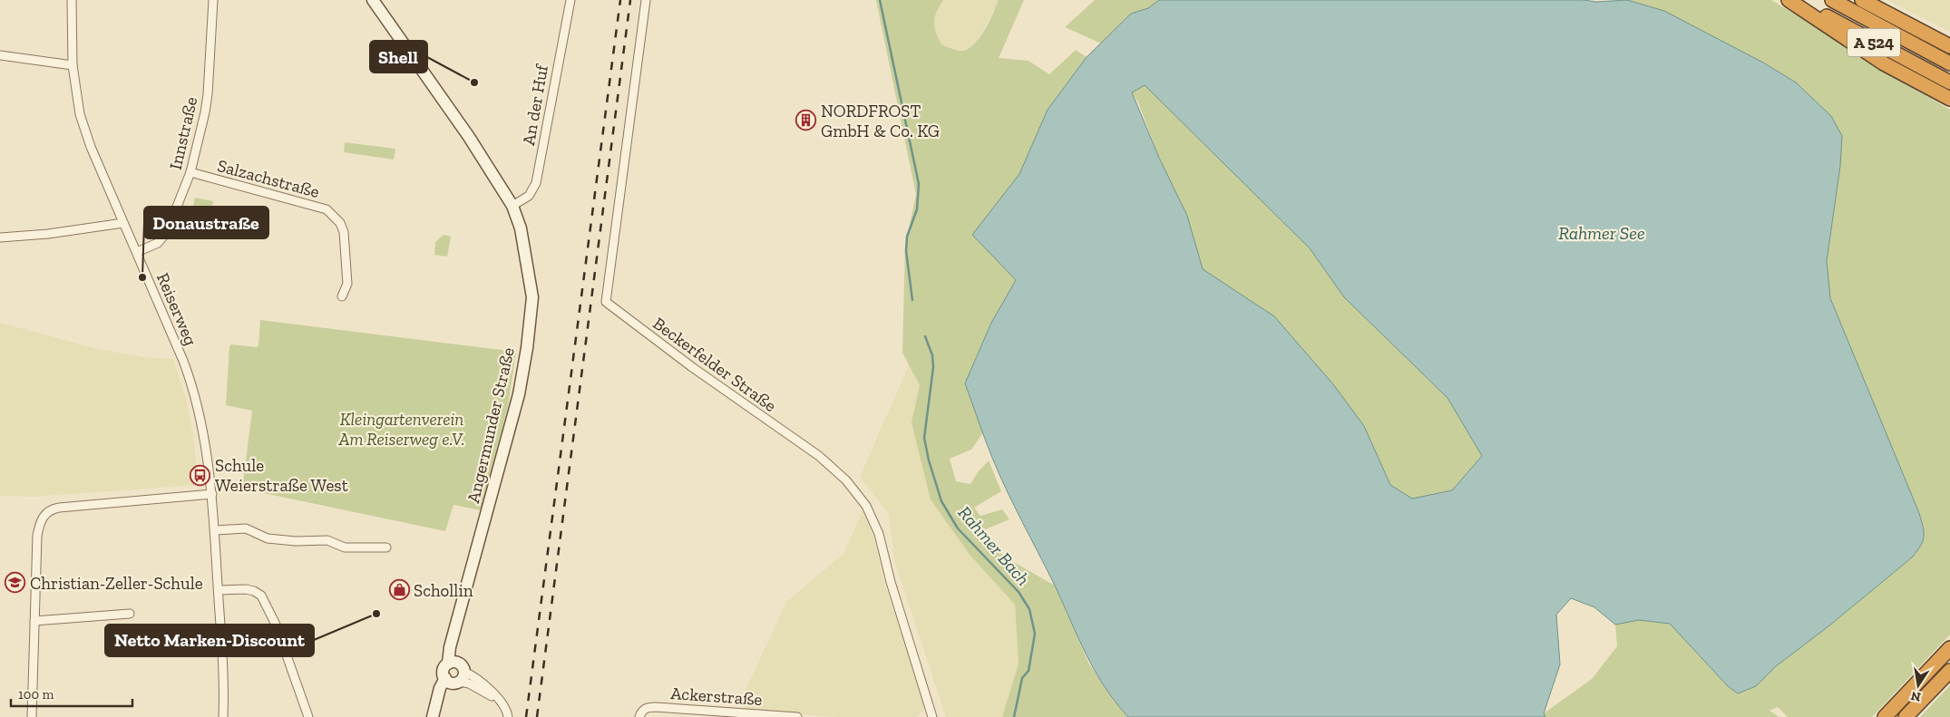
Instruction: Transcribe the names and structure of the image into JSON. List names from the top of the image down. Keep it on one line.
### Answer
{"streets":{"highway":["A 524"],"main road":["Angermunder Straße"],"street":["An der Huf","Innstraße","Salzachstraße","Reiserweg","Beckerfelder Straße","Ackerstraße"]},"crossings":[["An der Huf","Angermunder Straße"],["Innstraße","Salzachstraße"],["Innstraße","Reiserweg"]],"water":["Rahmer See","Rahmer Bach"],"parks":["Kleingartenverein Am Reiserweg e.V."],"places":{"other":["Shell","Donaustraße","Netto Marken-Discount"],"building":["NORDFROST GmbH & Co. KG"],"bus stop":["Schule Weierstraße West"],"school or university":["Christian-Zeller-Schule"],"shop":["Schollin"]},"scale_bar":"100 m","north":"bottom"}
